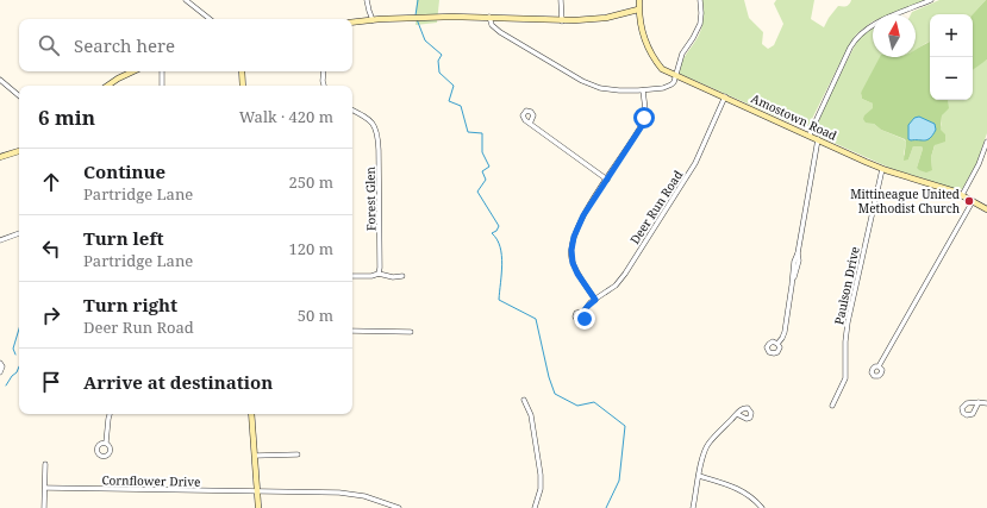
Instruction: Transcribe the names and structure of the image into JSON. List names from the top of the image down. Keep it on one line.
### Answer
{"streets":{"main road":["Amostown Road"],"street":["Forest Glen","Deer Run Road","Paulson Drive","Cornflower Drive"]},"crossings":[["Amostown Road","Deer Run Road"],["Amostown Road","Paulson Drive"]],"places":["Mittineague United Methodist Church"],"north":"top","page":{"map_buttons":["+","−"],"search":"Search here","heading":["6 min","Walk · 420 m"],"list":[["Continue","Partridge Lane","250 m"],["Turn left","Partridge Lane","120 m"],["Turn right","Deer Run Road","50 m"],"Arrive at destination"]}}
